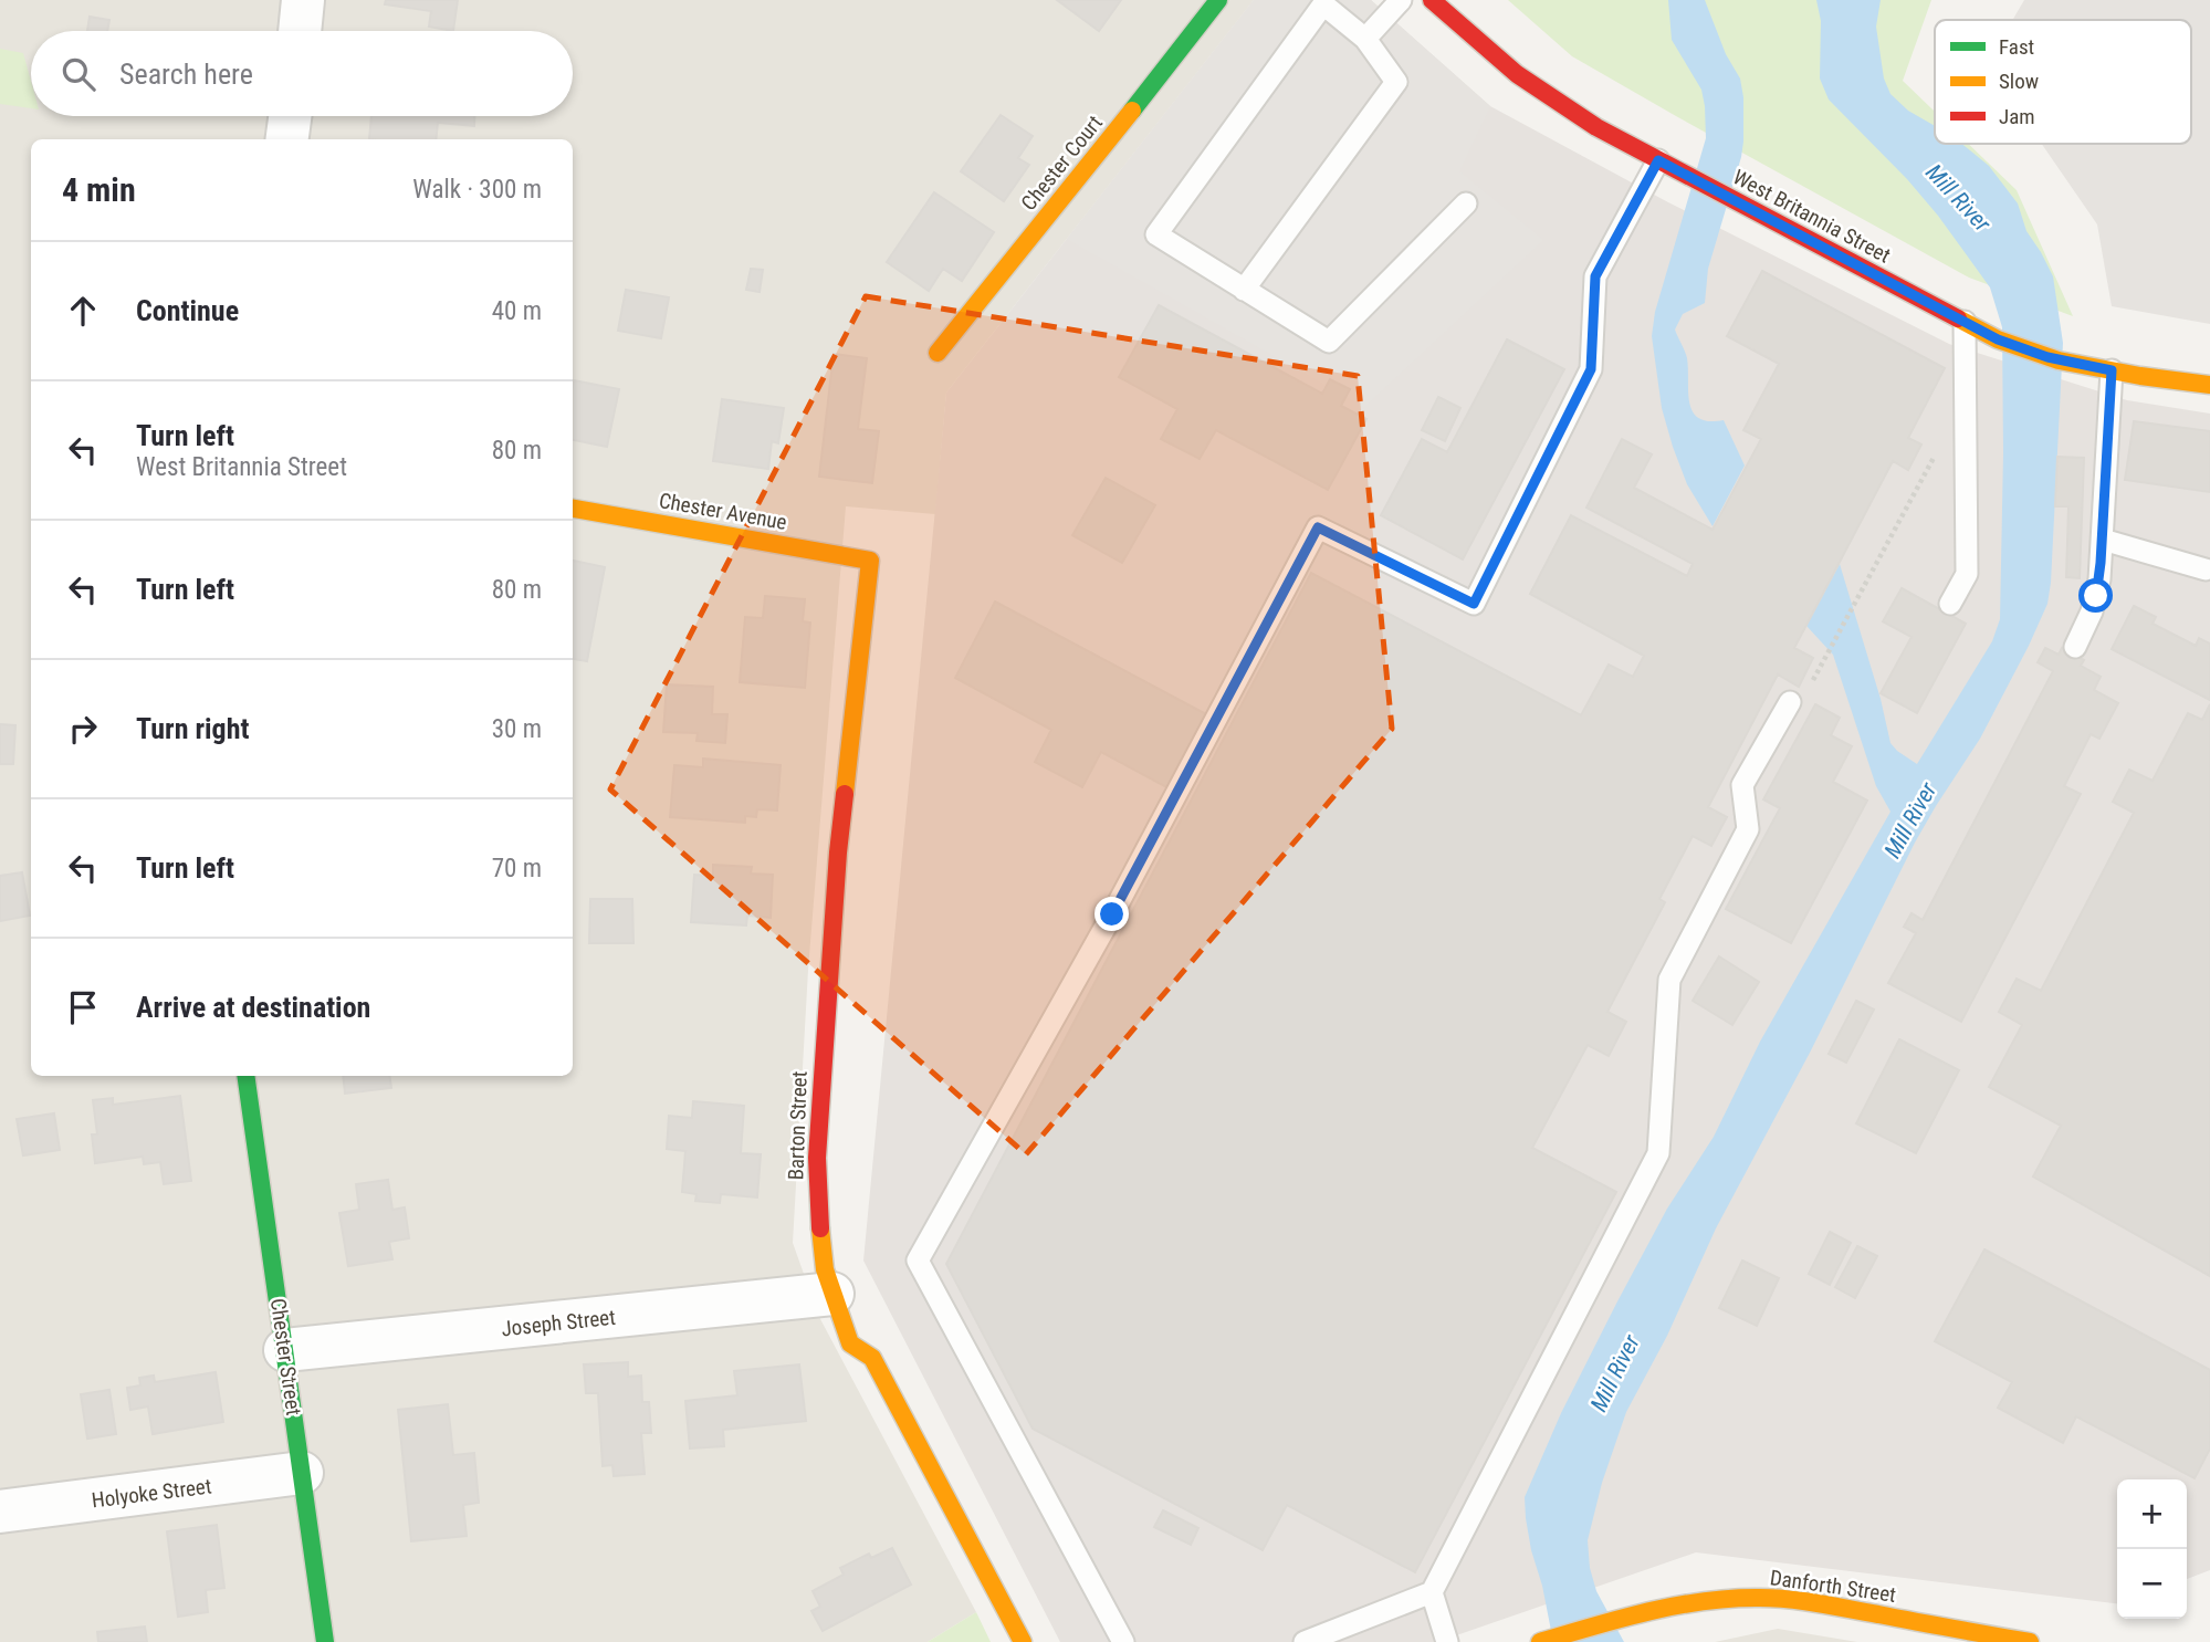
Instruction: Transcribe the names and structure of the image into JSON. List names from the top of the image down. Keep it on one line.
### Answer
{"streets":{"street":["Chester Court","West Britannia Street","Chester Avenue","Barton Street","Joseph Street","Chester Street","Holyoke Street","Danforth Street"]},"crossings":[["Chester Avenue","Barton Street"],["Barton Street","Joseph Street"],["Joseph Street","Chester Street"],["Chester Street","Holyoke Street"]],"water":["Mill River"],"legend":["Fast","Slow","Jam"],"page":{"search":"Search here","heading":["4 min","Walk · 300 m"],"list":[["Continue","40 m"],["Turn left","West Britannia Street","80 m"],["Turn left","80 m"],["Turn right","30 m"],["Turn left","70 m"],"Arrive at destination"],"map_buttons":["+","−"]}}
